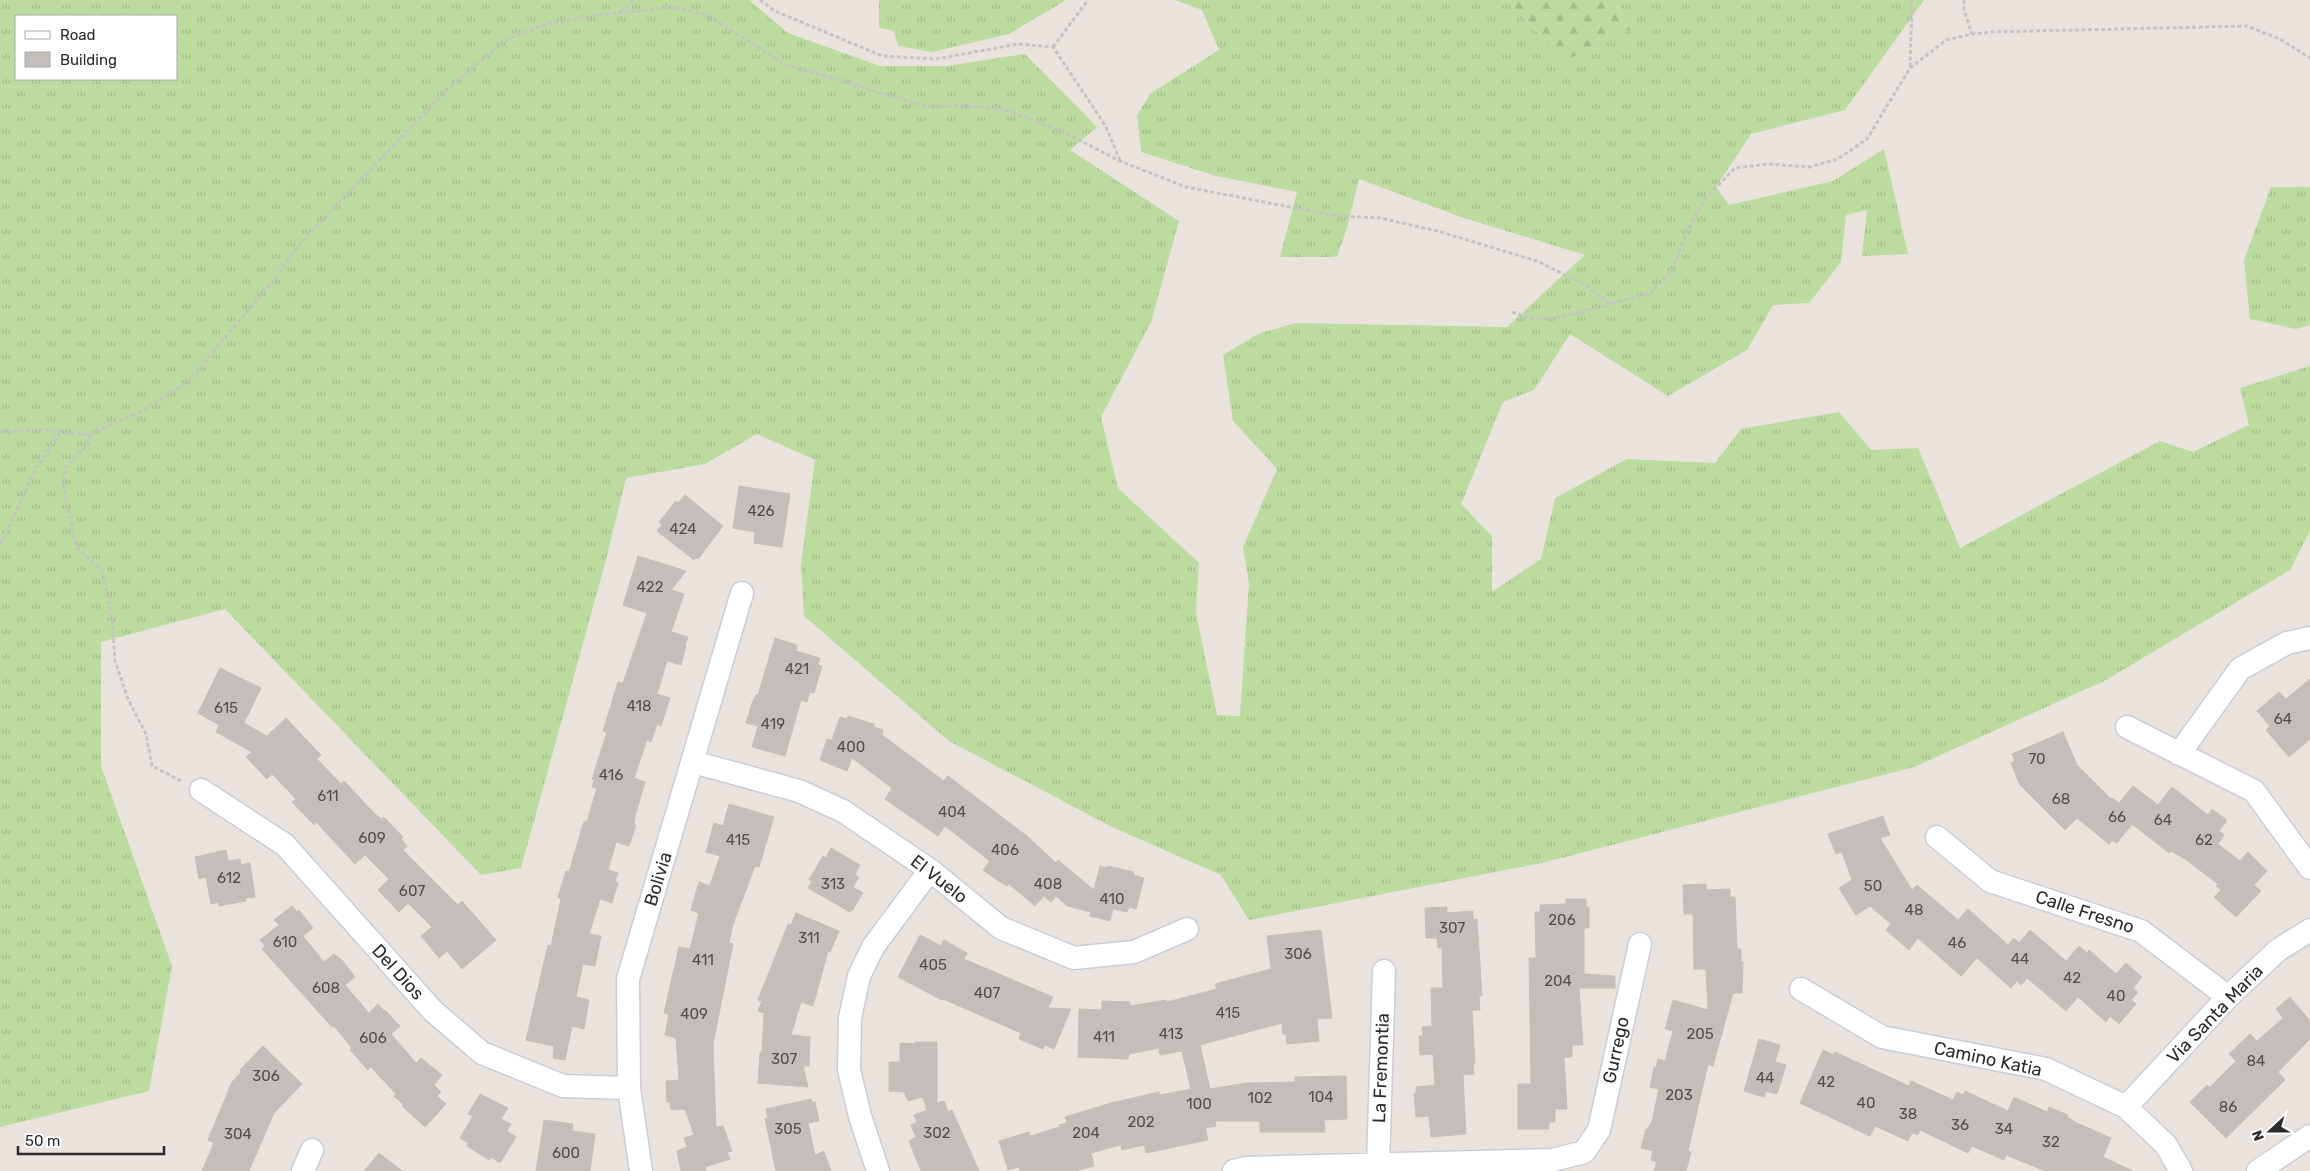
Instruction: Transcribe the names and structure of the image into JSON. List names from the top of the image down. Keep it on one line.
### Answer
{"streets":{"street":["Bolivia","El Vuelo","Calle Fresno","Del Dios","Via Santa Maria","Gurrego","Camino Katia","La Fremontia"]},"crossings":[["Bolivia","El Vuelo"],["Bolivia","Del Dios"],["Calle Fresno","Via Santa Maria"],["Via Santa Maria","Camino Katia"],["Gurrego","La Fremontia"]],"house_numbers":["426","424","422","421","418","615","64","419","400","70","416","611","68","404","66","64","609","415","62","406","612","313","408","50","607","410","48","206","307","311","610","46","306","44","411","405","42","204","608","407","40","415","409","413","205","411","606","307","84","306","44","42","203","104","102","40","100","86","38","202","36","305","34","302","204","304","32","600"],"legend":["Road","Building"],"scale_bar":"50 m","north":"left"}
